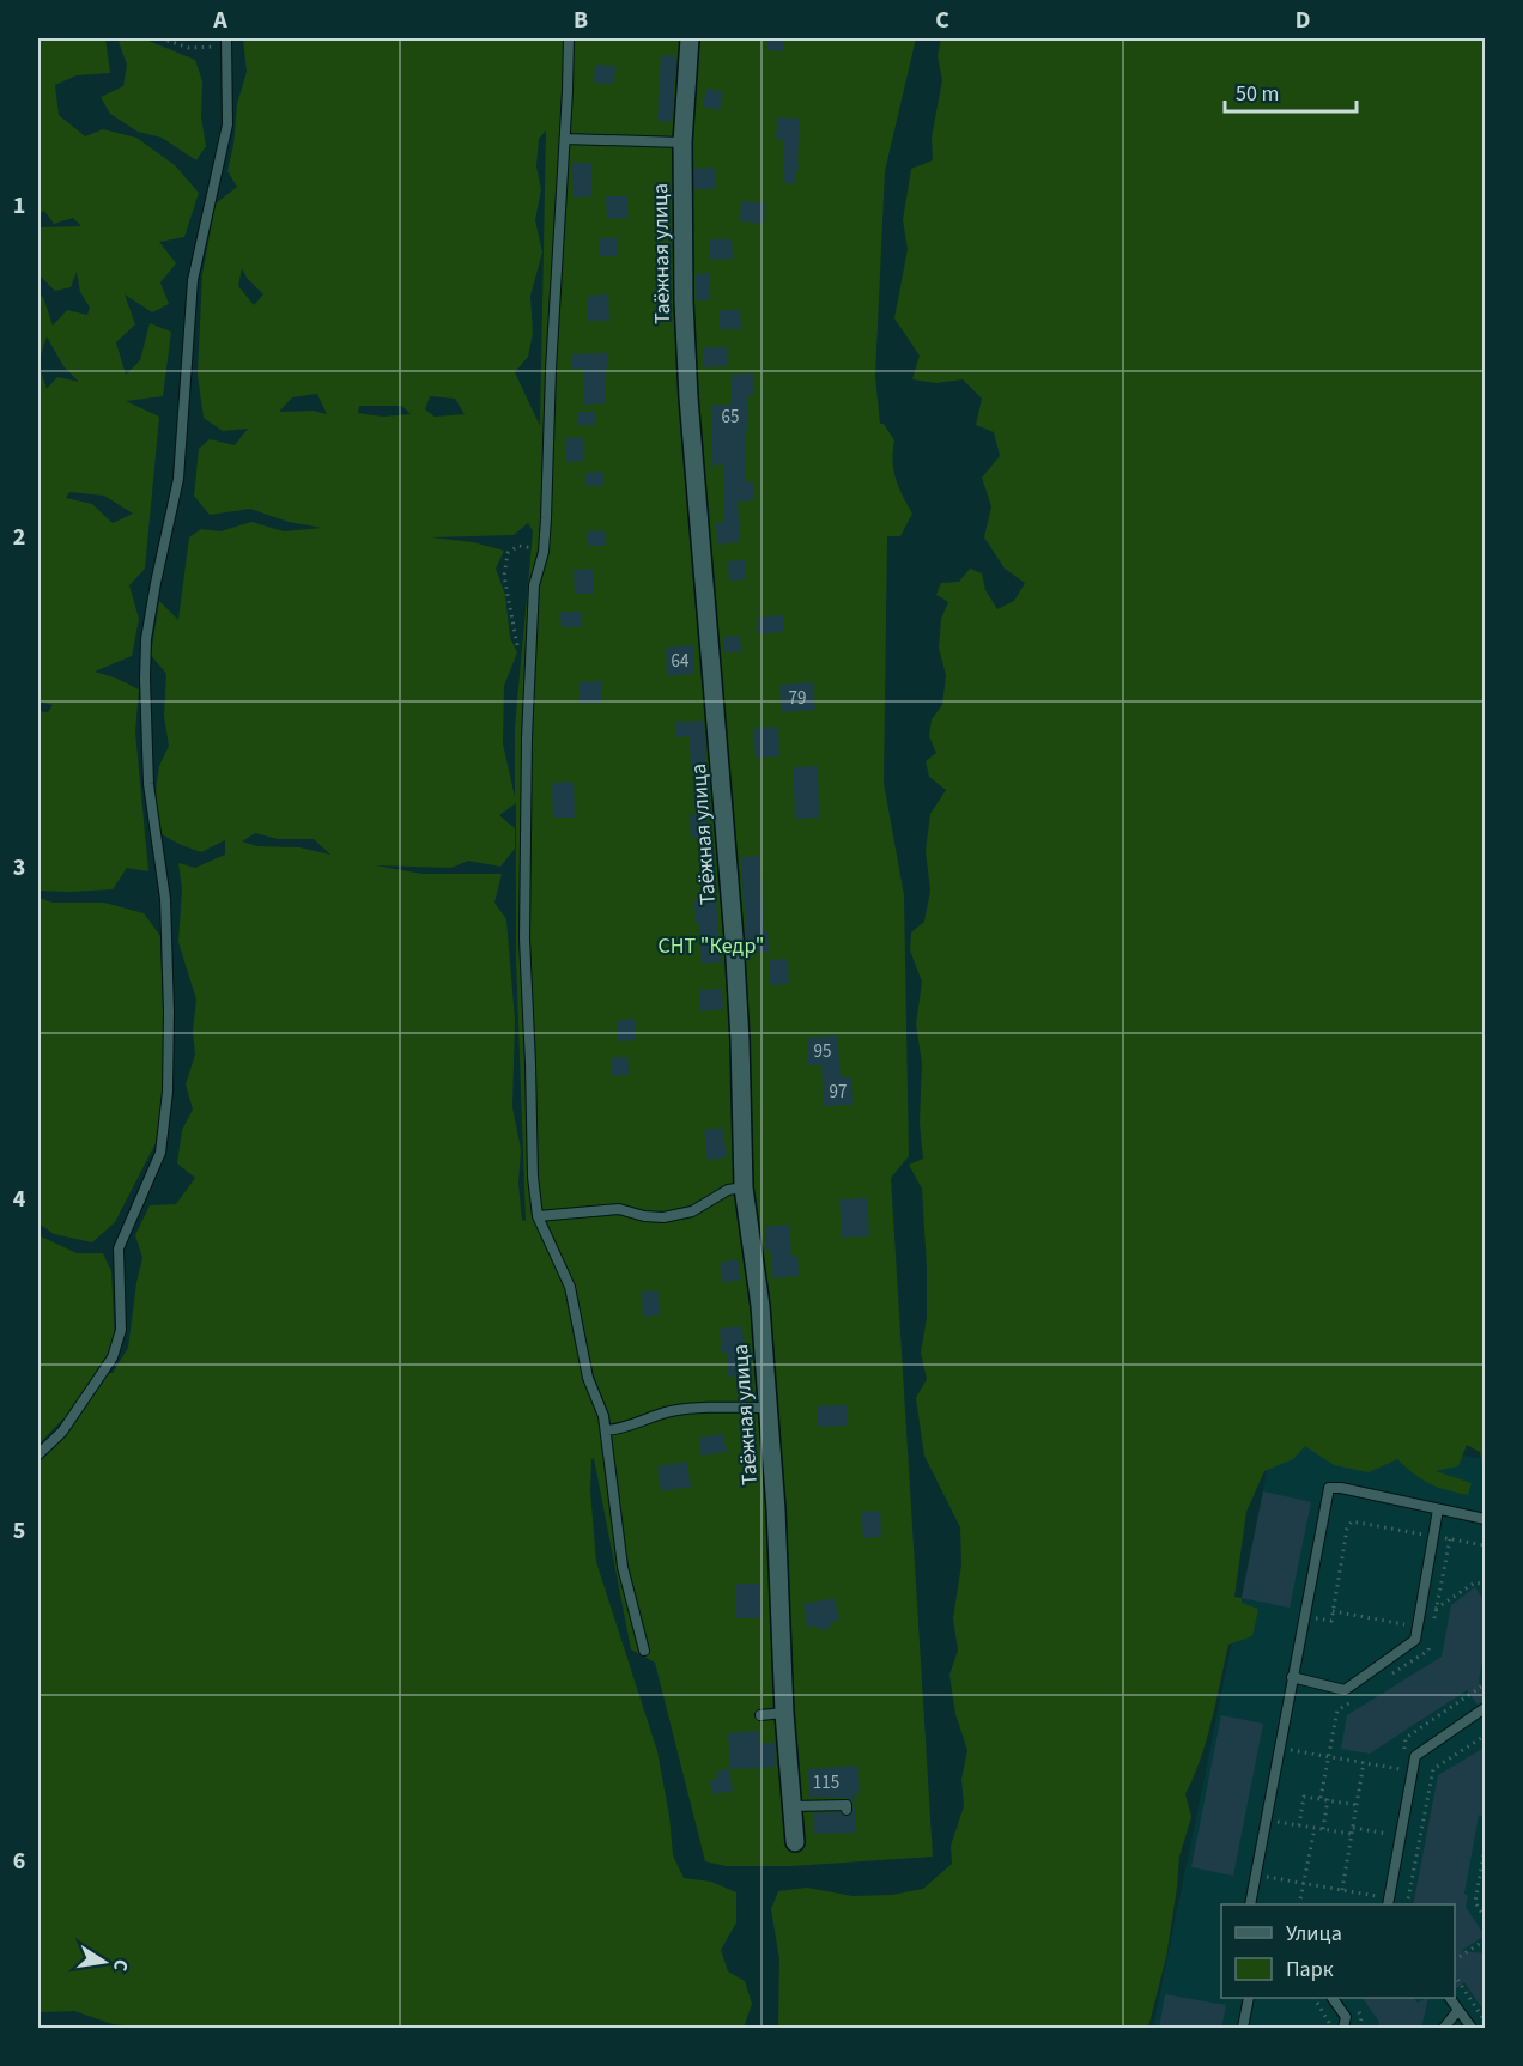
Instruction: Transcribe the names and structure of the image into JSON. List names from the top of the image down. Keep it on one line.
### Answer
{"streets":{"street":["Таёжная улица"]},"parks":["СНТ \"Кедр\""],"house_numbers":["65","64","79","95","97","115"],"legend":["Улица","Парк"],"scale_bar":"50 m","north":"right","grid":{"columns":["A","B","C","D"],"rows":["1","2","3","4","5","6"]}}
